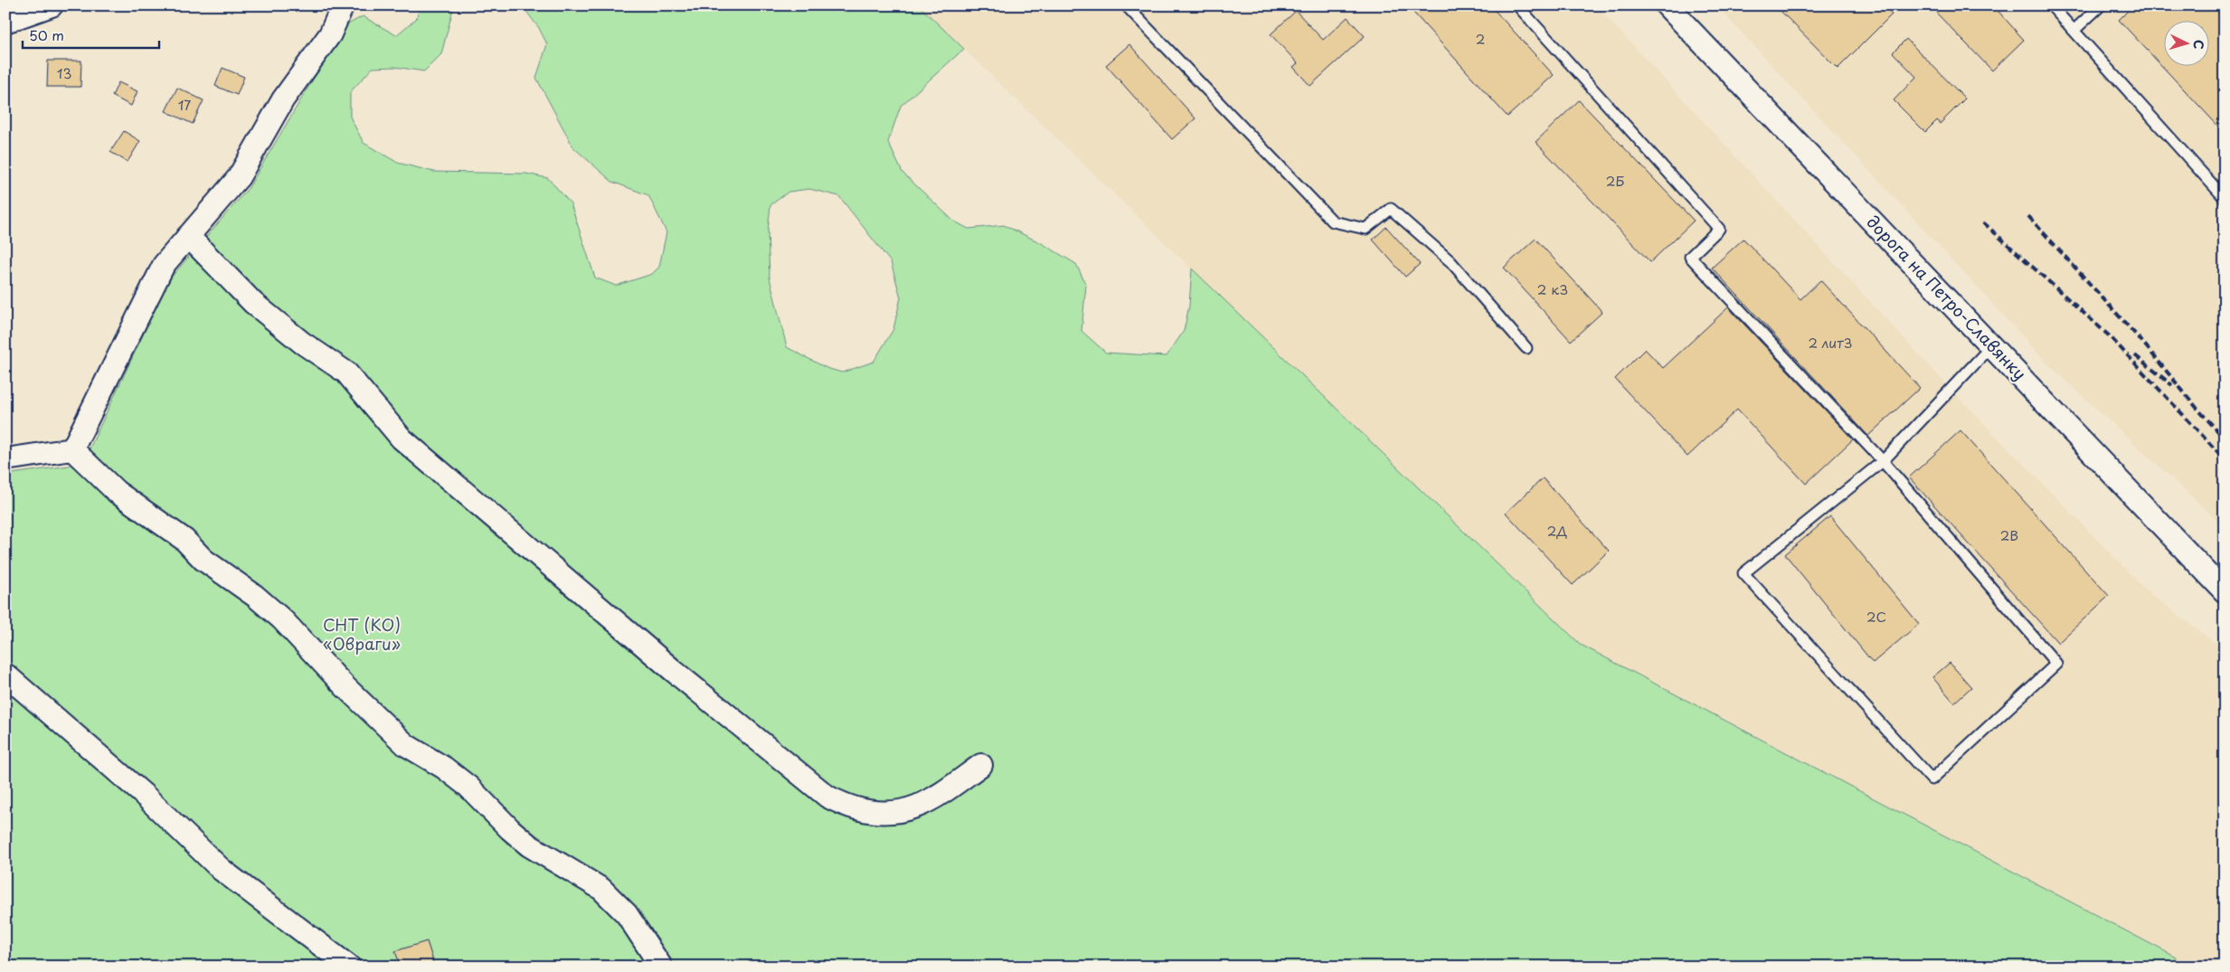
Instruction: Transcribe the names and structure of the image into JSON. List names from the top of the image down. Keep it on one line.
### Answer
{"streets":{"street":["дорога на Петро-Славянку"]},"parks":["СНТ (КО) «Овраги»"],"house_numbers":["2","13","17","2Б","2 к3","2 лит3","2Д","2В","2С"],"scale_bar":"50 m","north":"right"}
